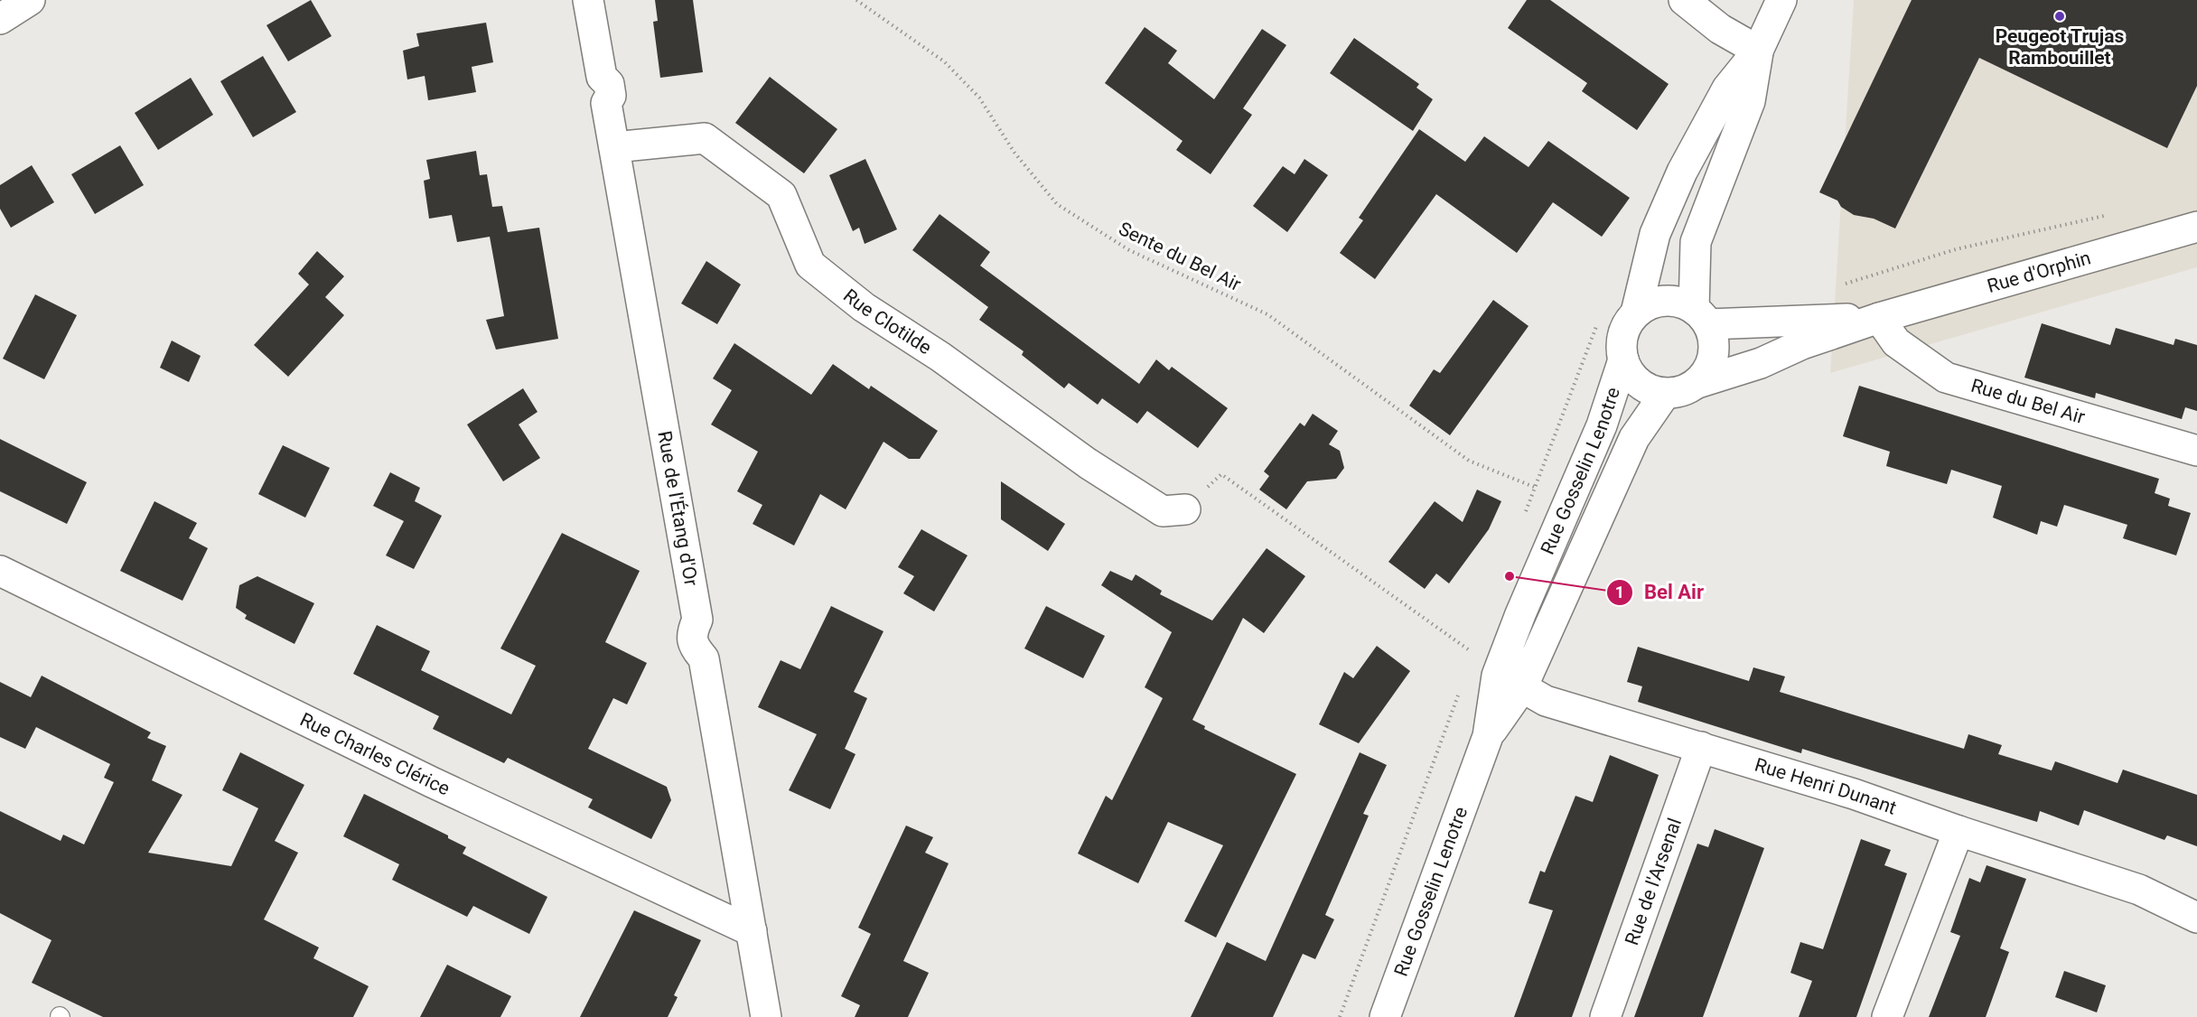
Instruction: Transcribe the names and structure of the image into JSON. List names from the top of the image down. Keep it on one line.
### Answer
{"streets":{"street":["Rue d'Orphin","Rue Clotilde","Rue du Bel Air","Rue Gosselin Lenotre","Rue de l'Étang d'Or","Rue Charles Clérice","Rue Henri Dunant","Rue de l'Arsenal"],"path":["Sente du Bel Air"]},"crossings":[["Rue d'Orphin","Rue du Bel Air"],["Rue d'Orphin","Rue Gosselin Lenotre"],["Rue Clotilde","Rue de l'Étang d'Or"],["Rue Gosselin Lenotre","Rue Henri Dunant"],["Rue de l'Étang d'Or","Rue Charles Clérice"],["Rue Henri Dunant","Rue de l'Arsenal"]],"places":["Peugeot Trujas Rambouillet","Bel Air"]}
